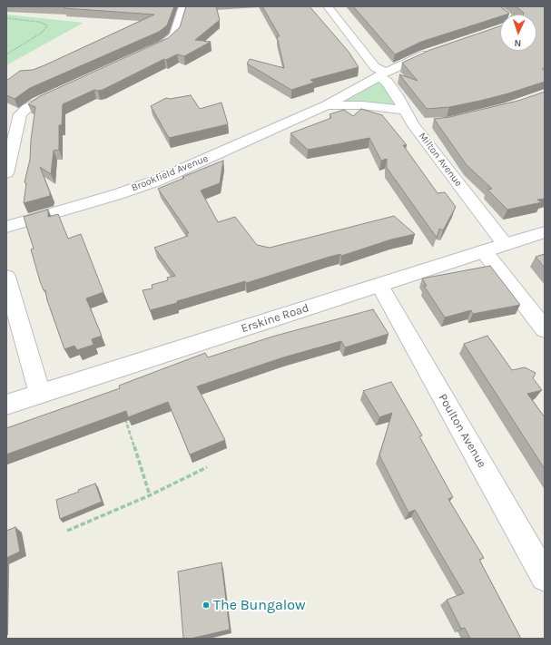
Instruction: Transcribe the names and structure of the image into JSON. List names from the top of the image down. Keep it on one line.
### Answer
{"streets":{"street":["Milton Avenue","Brookfield Avenue","Erskine Road","Poulton Avenue"]},"crossings":[["Milton Avenue","Brookfield Avenue"],["Milton Avenue","Erskine Road"],["Erskine Road","Poulton Avenue"]],"places":["The Bungalow"],"north":"bottom"}
